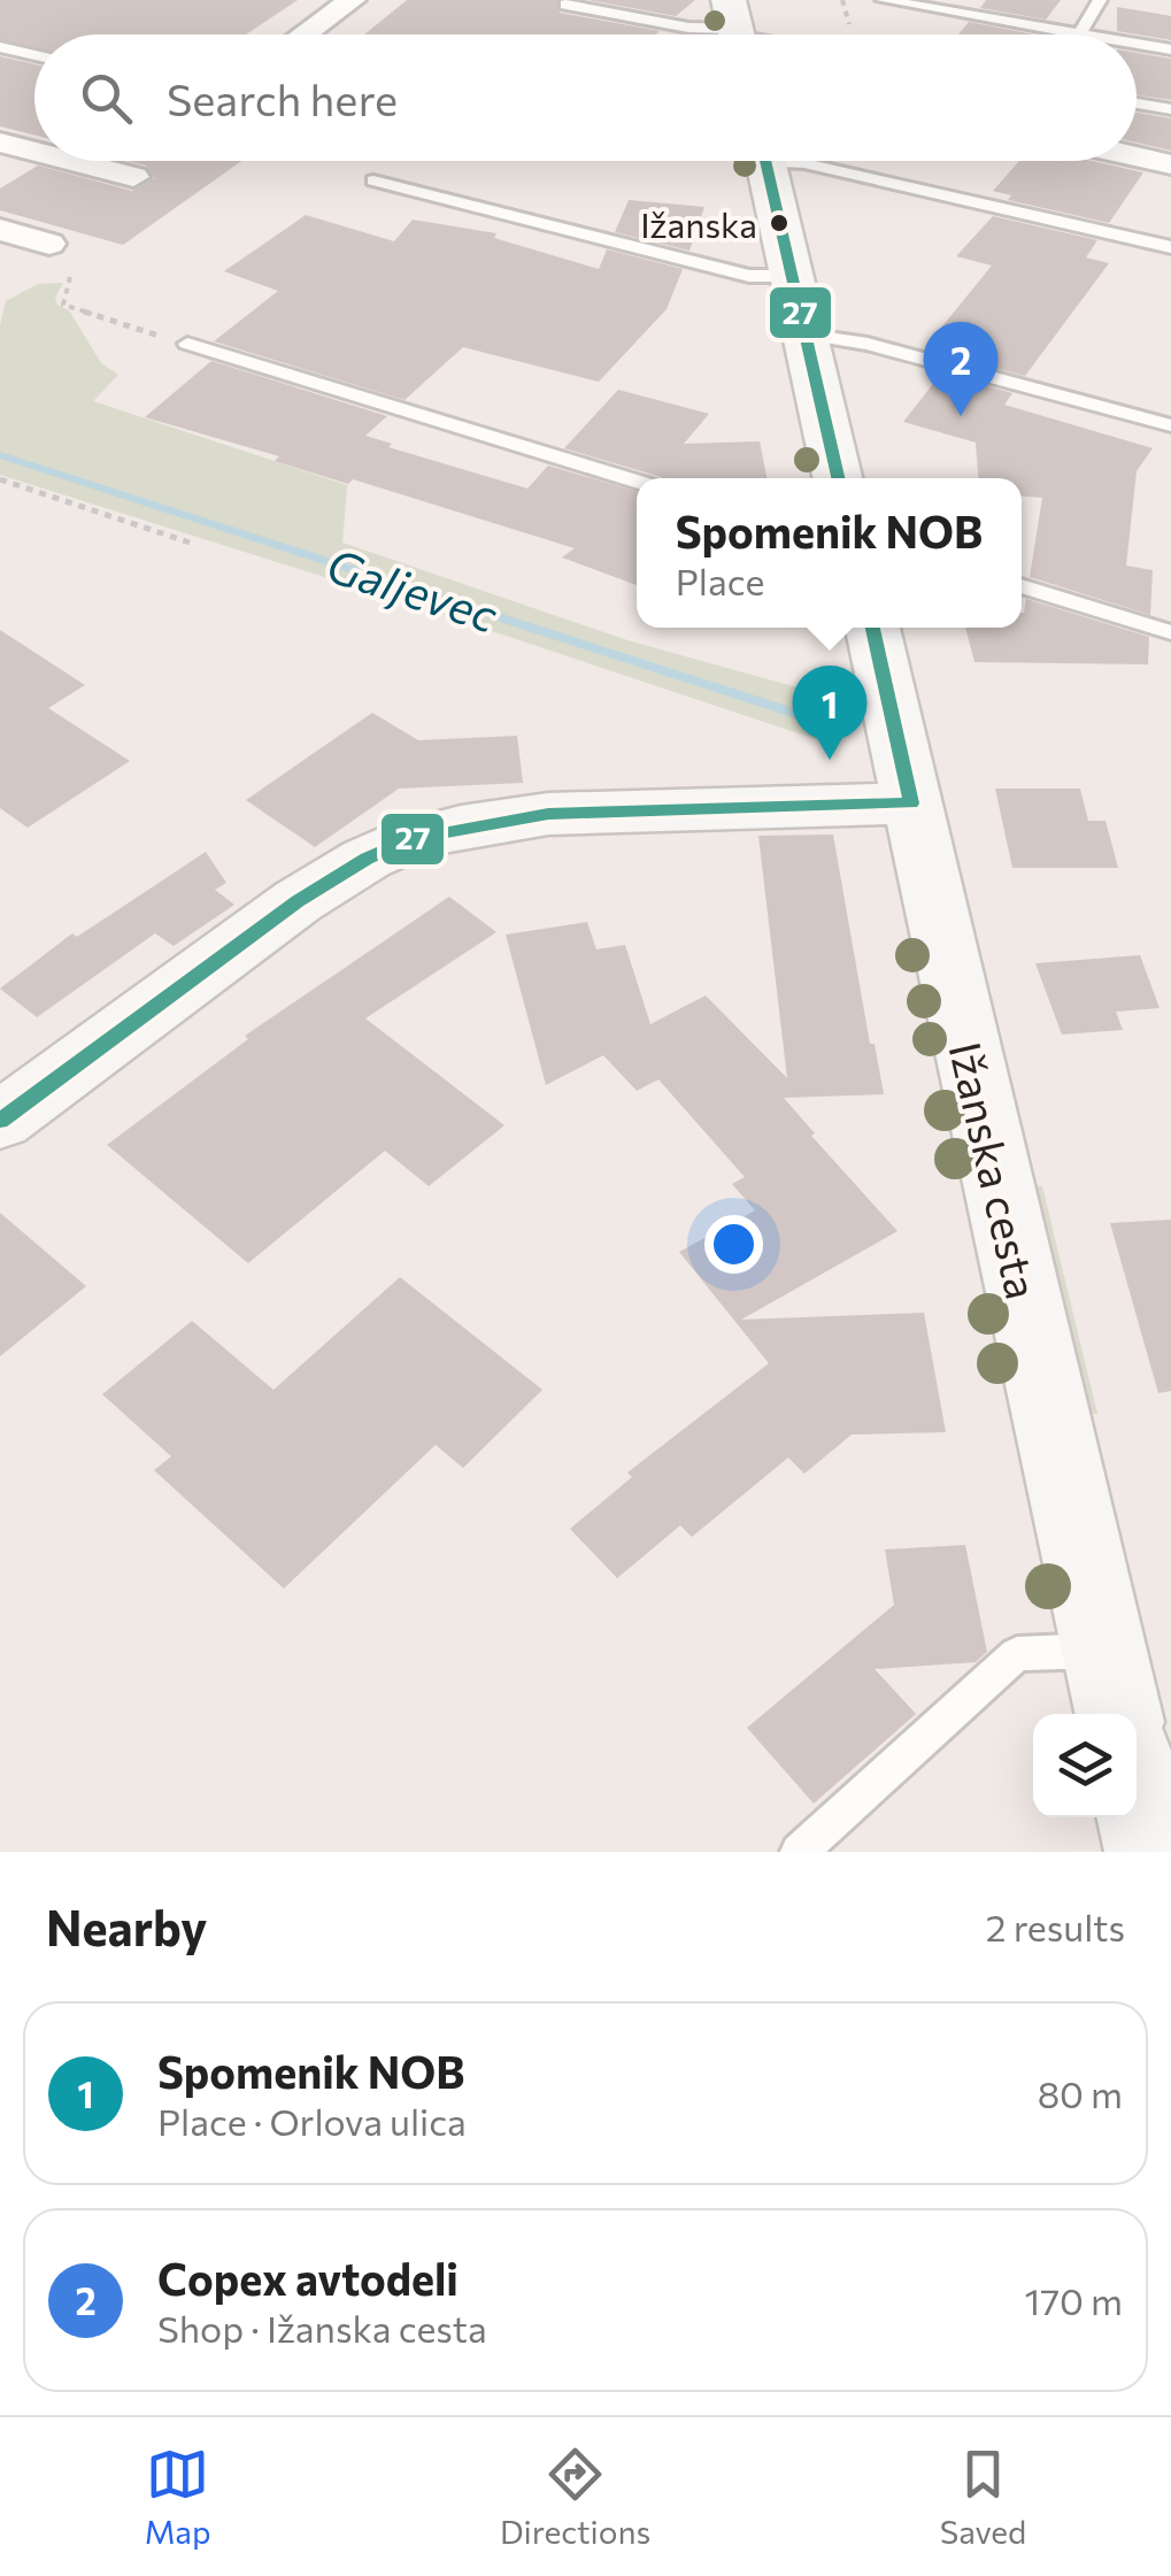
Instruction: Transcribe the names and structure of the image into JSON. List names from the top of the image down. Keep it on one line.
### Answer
{"streets":{"main road":["Ižanska cesta"]},"water":["Galjevec"],"places":["Ižanska"],"lines":["transit line 27"],"page":{"search":"Search here","pins":["2","1"],"popup":["Spomenik NOB","Place"],"heading":["Nearby","2 results"],"list":[{"mark":"1","name":"Spomenik NOB","note":"Place · Orlova ulica","value":"80 m"},{"mark":"2","name":"Copex avtodeli","note":"Shop · Ižanska cesta","value":"170 m"}],"nav":["Map","Directions","Saved"]}}
